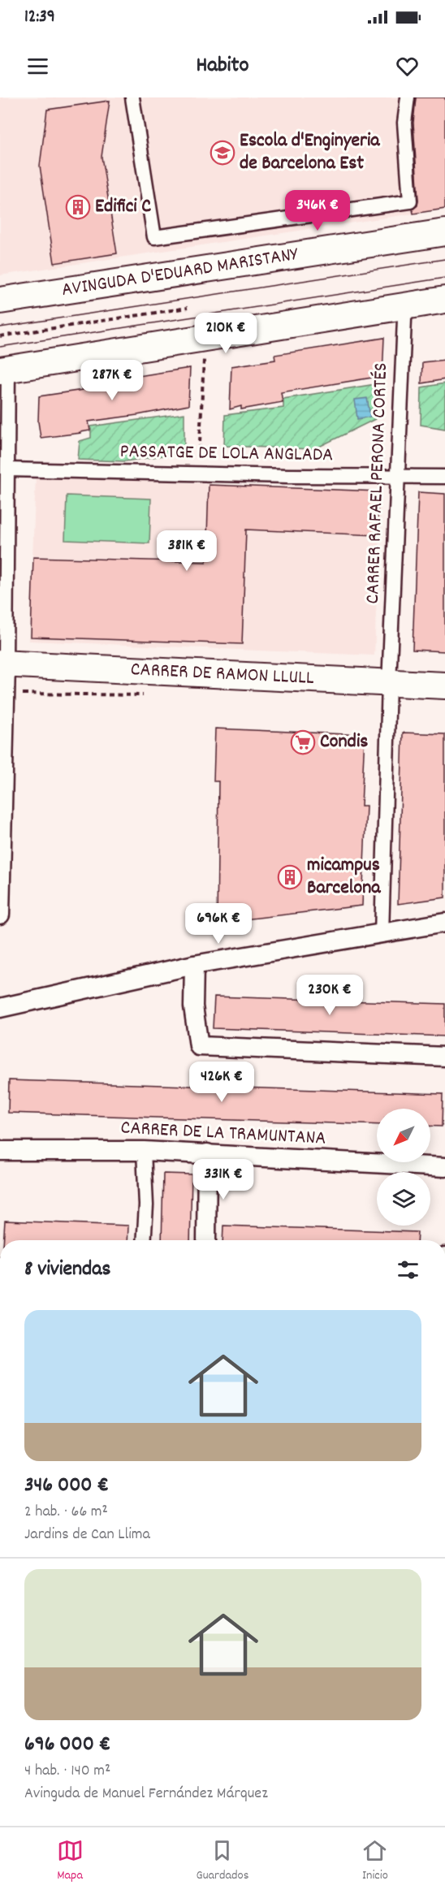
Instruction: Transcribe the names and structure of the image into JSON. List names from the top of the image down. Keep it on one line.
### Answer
{"streets":{"main road":["AVINGUDA D'EDUARD MARISTANY","CARRER DE RAMON LLULL"],"street":["PASSATGE DE LOLA ANGLADA","CARRER RAFAEL PERONA CORTÉS","CARRER DE LA TRAMUNTANA"]},"crossings":[["PASSATGE DE LOLA ANGLADA","CARRER RAFAEL PERONA CORTÉS"],["CARRER RAFAEL PERONA CORTÉS","CARRER DE RAMON LLULL"]],"places":{"school or university":["Escola d'Enginyeria de Barcelona Est"],"building":["Edifici C","micampus Barcelona"],"supermarket":["Condis"]},"north":"bottom left","page":{"status":"12:39","header":"Habito","price":["346K €","210K €","287K €","381K €","696K €","230K €","426K €","331K €"],"heading":"8 viviendas","list":[{"name":"346 000 €","note":"2 hab. · 66 m² · Jardins de Can Llima"},{"name":"696 000 €","note":"4 hab. · 140 m² · Avinguda de Manuel Fernández Márquez"}],"tabs":["Mapa","Guardados","Inicio"]}}
